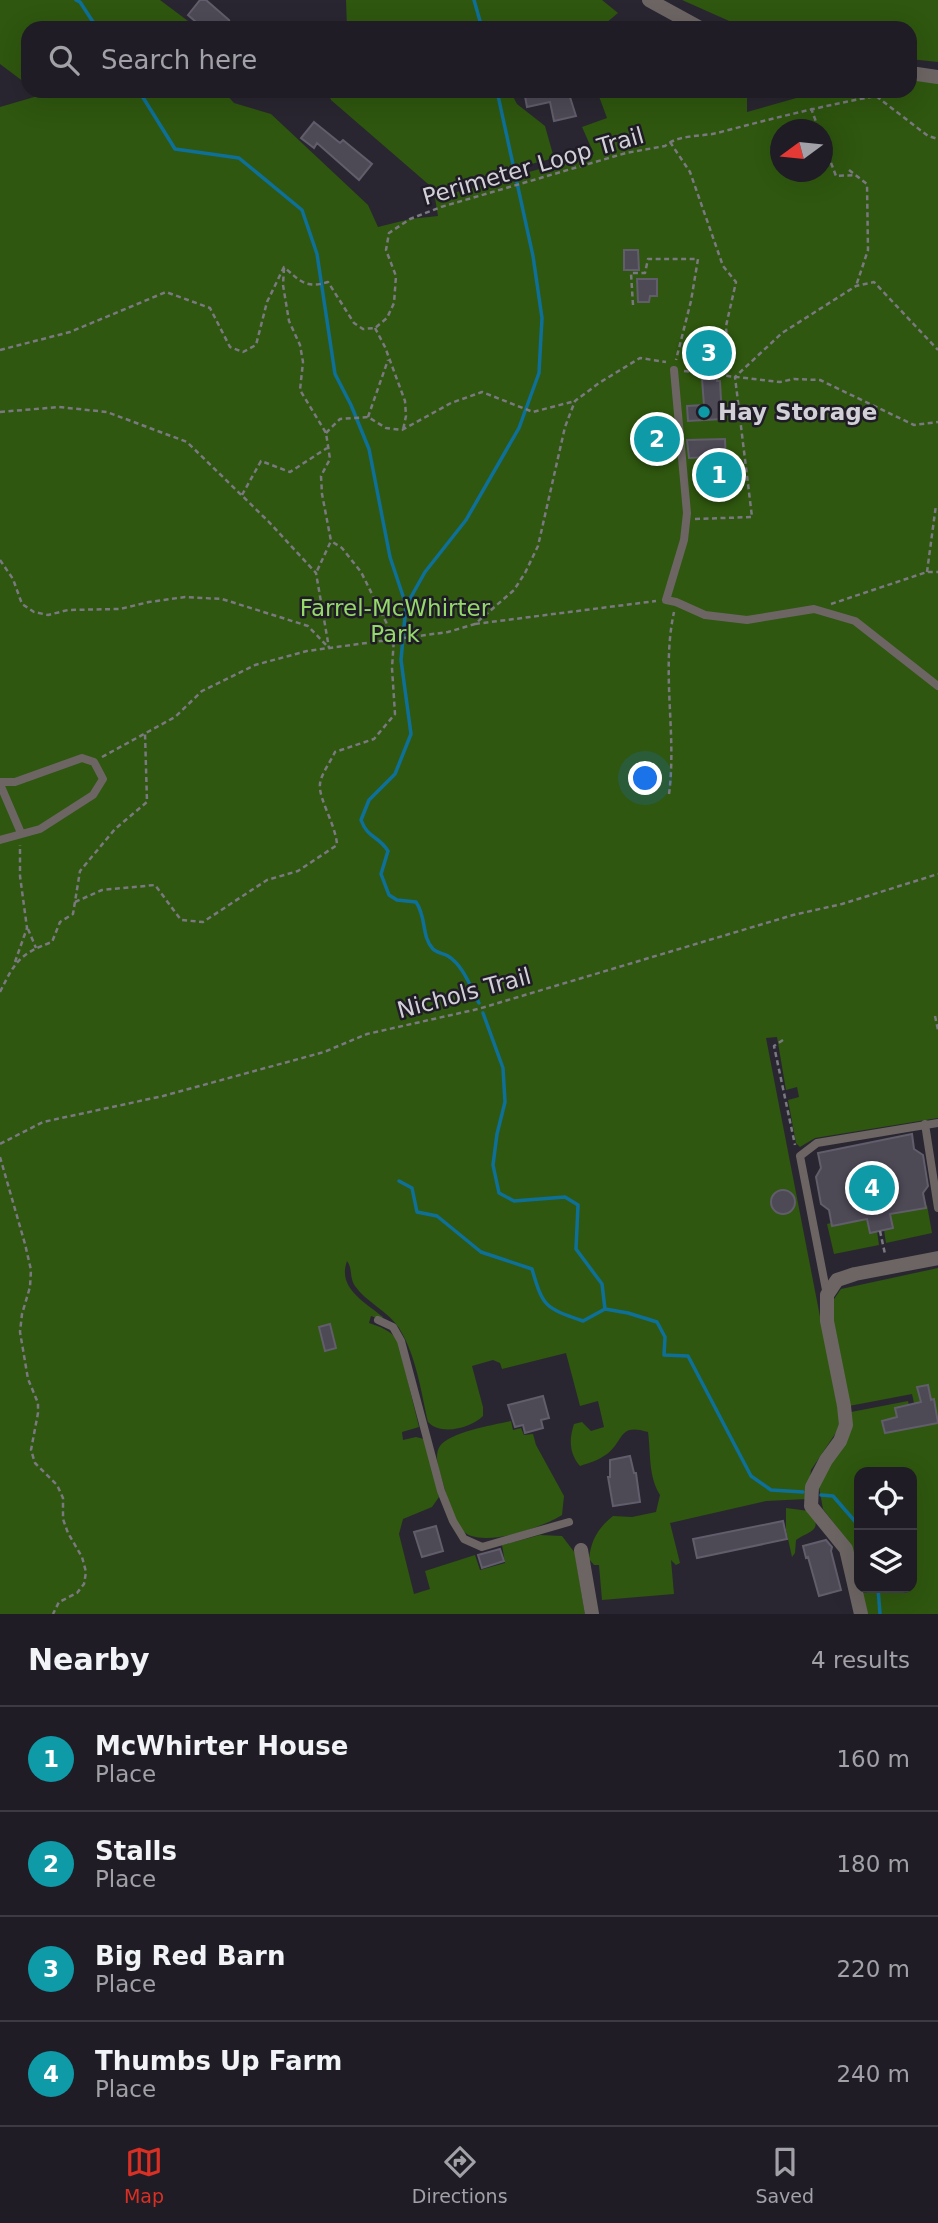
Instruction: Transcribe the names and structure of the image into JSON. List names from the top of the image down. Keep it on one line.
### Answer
{"streets":{"path":["Perimeter Loop Trail","Nichols Trail"]},"parks":["Farrel-McWhirter Park"],"places":["Hay Storage"],"north":"left","page":{"search":"Search here","pins":["3","2","1","4"],"heading":["Nearby","4 results"],"list":[{"mark":"1","name":"McWhirter House","note":"Place","value":"160 m"},{"mark":"2","name":"Stalls","note":"Place","value":"180 m"},{"mark":"3","name":"Big Red Barn","note":"Place","value":"220 m"},{"mark":"4","name":"Thumbs Up Farm","note":"Place","value":"240 m"}],"nav":["Map","Directions","Saved"]}}
